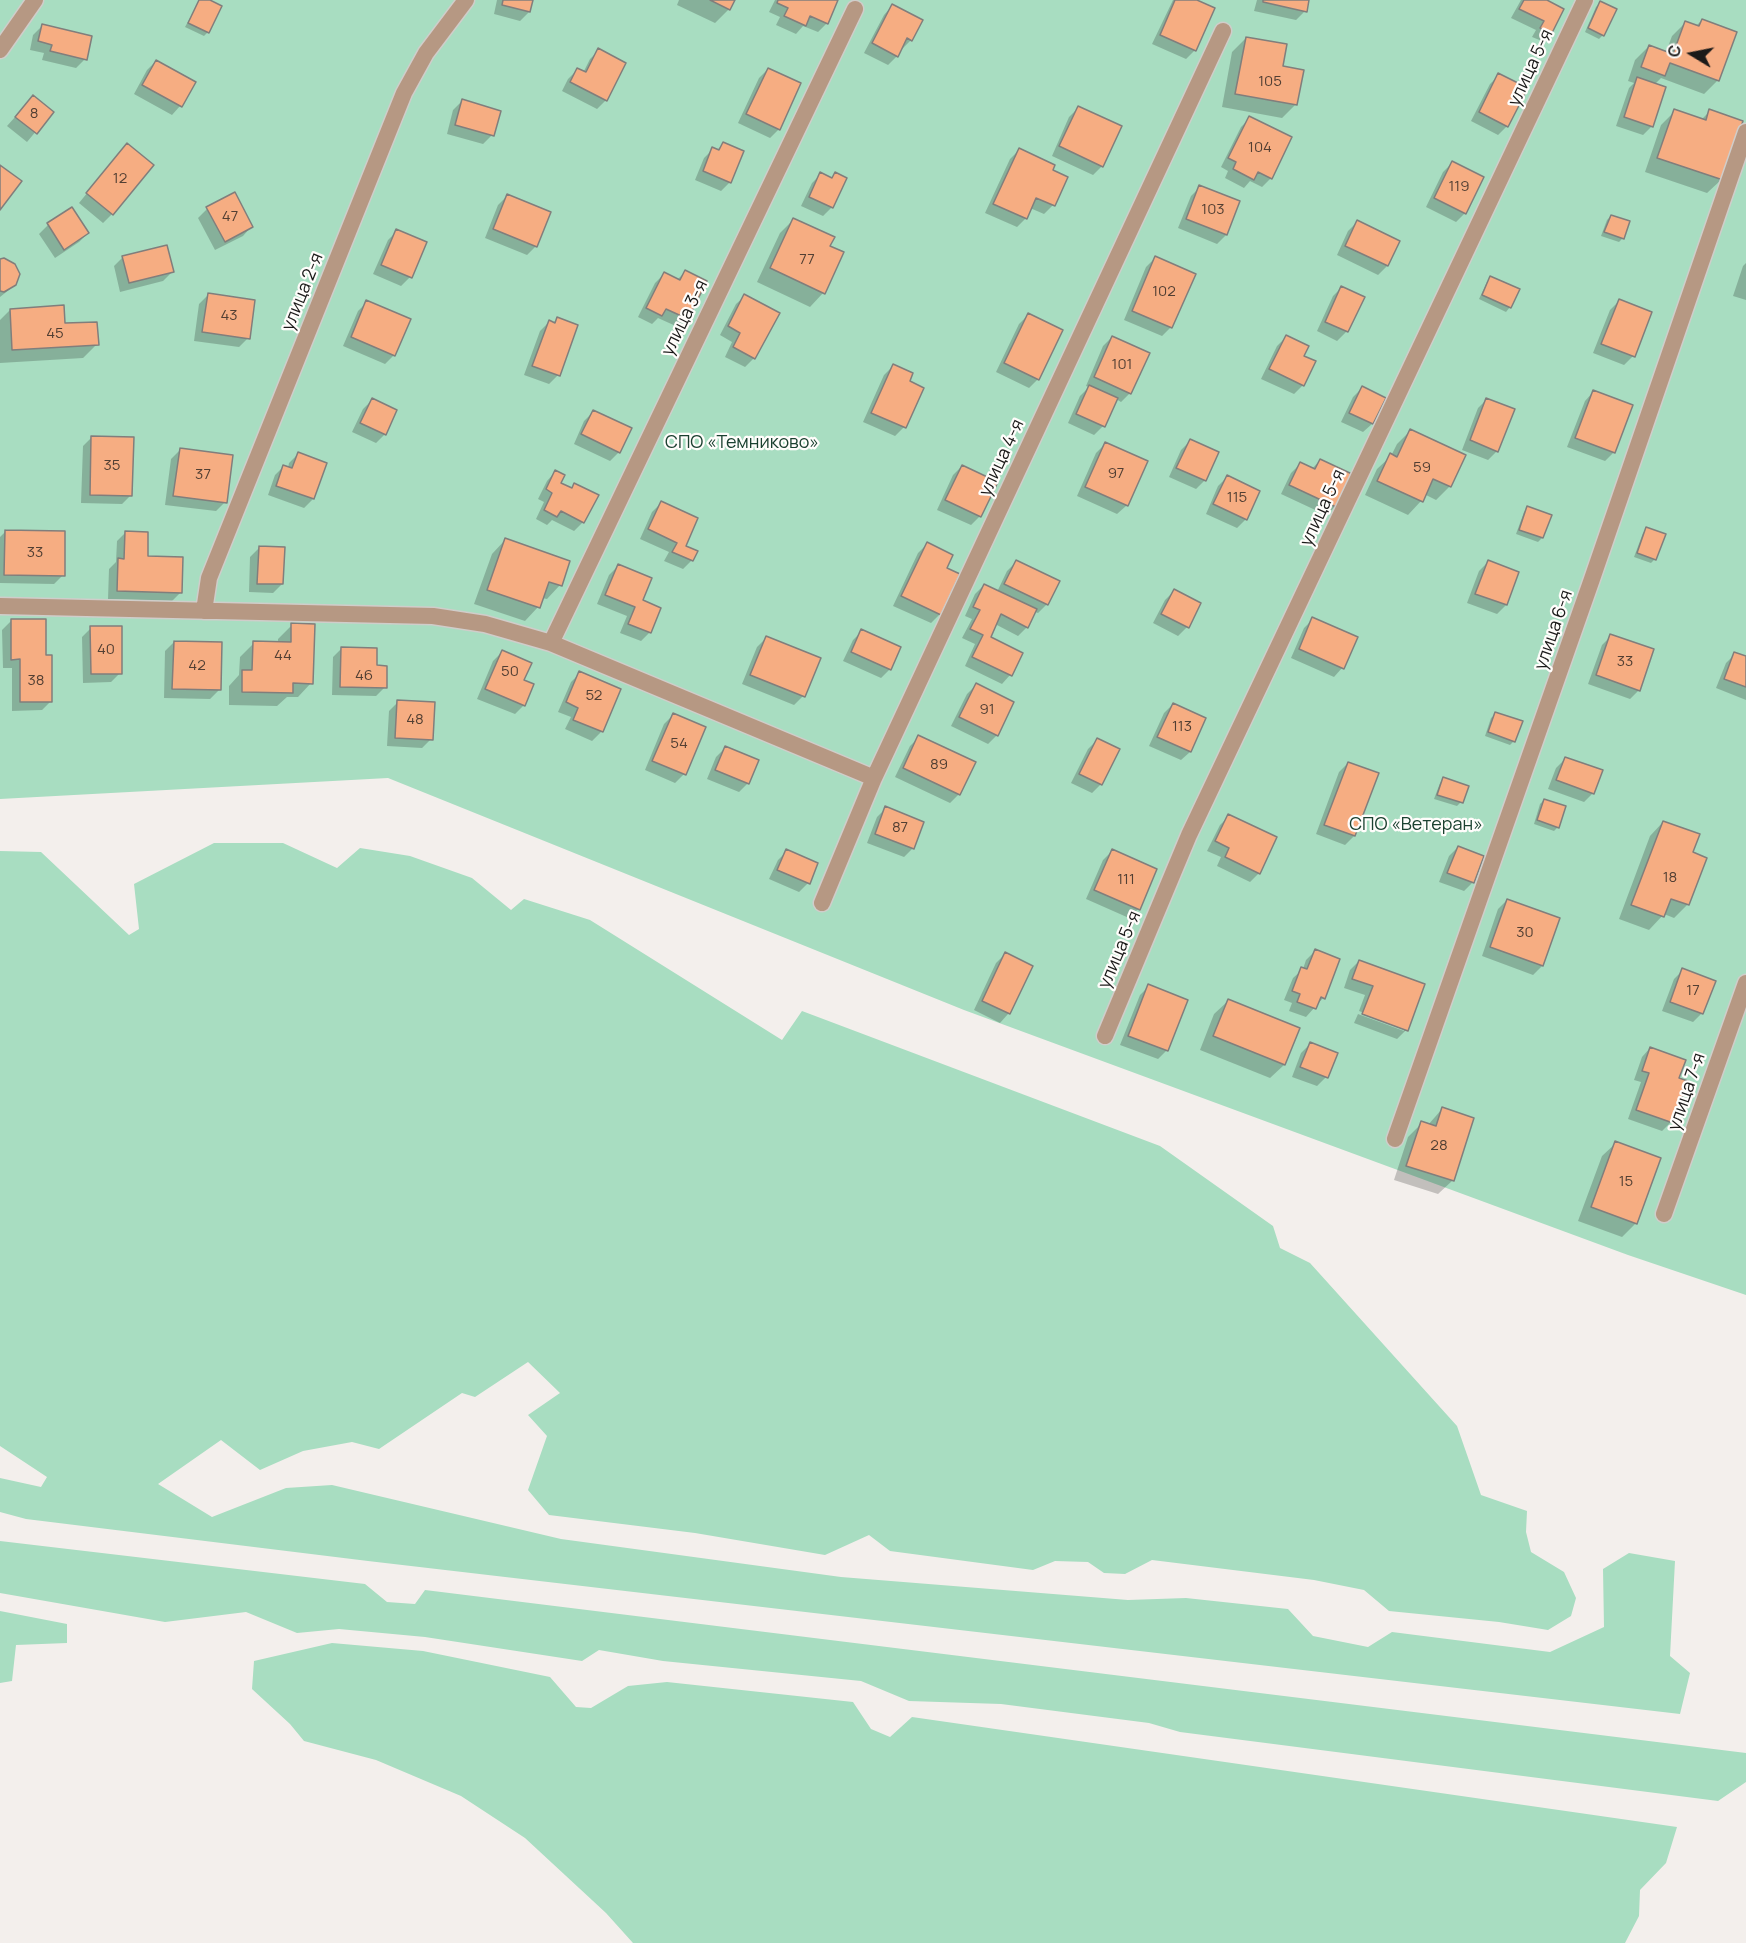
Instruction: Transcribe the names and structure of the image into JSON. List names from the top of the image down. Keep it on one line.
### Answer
{"streets":{"street":["улица 5-я","улица 2-я","улица 3-я","улица 4-я","улица 6-я","улица 7-я"]},"parks":["СПО «Темниково»","СПО «Ветеран»"],"house_numbers":["105","8","104","12","119","103","47","77","102","43","45","101","35","59","97","37","115","33","40","44","33","42","50","46","38","52","91","48","113","54","89","87","18","111","30","17","28","15"],"north":"left"}
